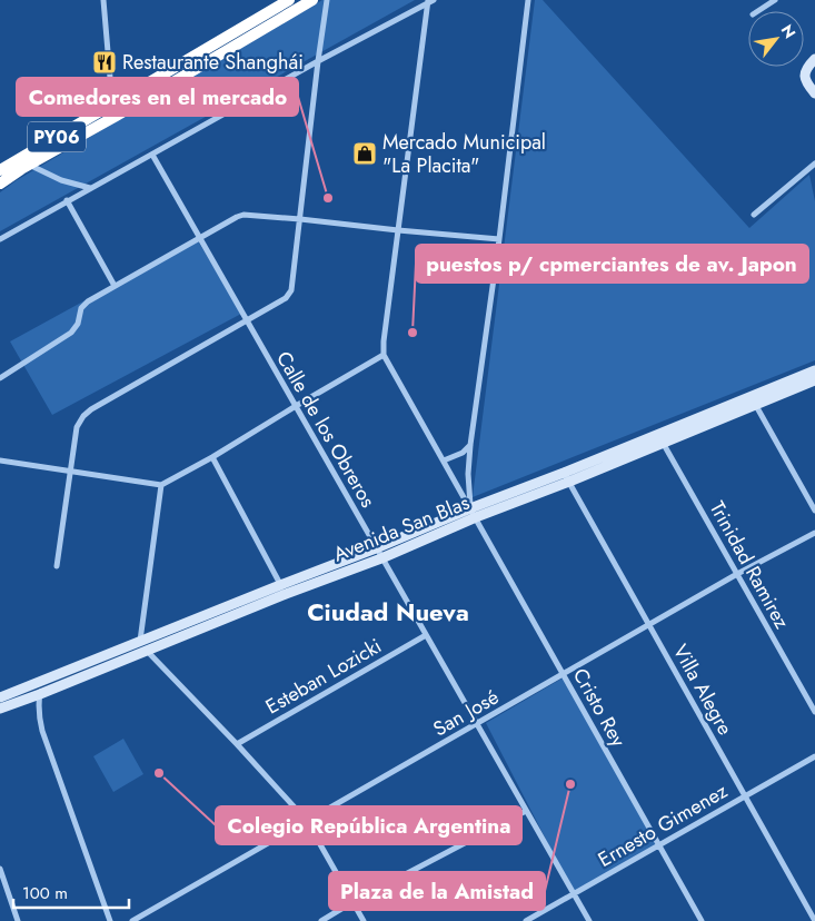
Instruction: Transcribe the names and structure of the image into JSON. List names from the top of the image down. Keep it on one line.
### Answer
{"streets":{"highway":["PY06"],"street":["Calle de los Obreros","Avenida San Blas","Trinidad Ramirez","Esteban Lozicki","Villa Alegre","Cristo Rey","San José","Ernesto Gimenez"]},"crossings":[["Calle de los Obreros","Avenida San Blas"],["Calle de los Obreros","Esteban Lozicki"],["Calle de los Obreros","San José"],["Calle de los Obreros","Ernesto Gimenez"],["Avenida San Blas","Trinidad Ramirez"],["Avenida San Blas","Villa Alegre"],["Avenida San Blas","Cristo Rey"],["Trinidad Ramirez","San José"],["Villa Alegre","San José"],["Villa Alegre","Ernesto Gimenez"],["Cristo Rey","San José"],["Cristo Rey","Ernesto Gimenez"]],"districts":["Ciudad Nueva"],"places":{"restaurant":["Restaurante Shanghái"],"shop":["Mercado Municipal \"La Placita\""],"other":["Comedores en el mercado","puestos p/ cpmerciantes de av. Japon","Colegio República Argentina","Plaza de la Amistad"]},"scale_bar":"100 m","north":"top right"}
